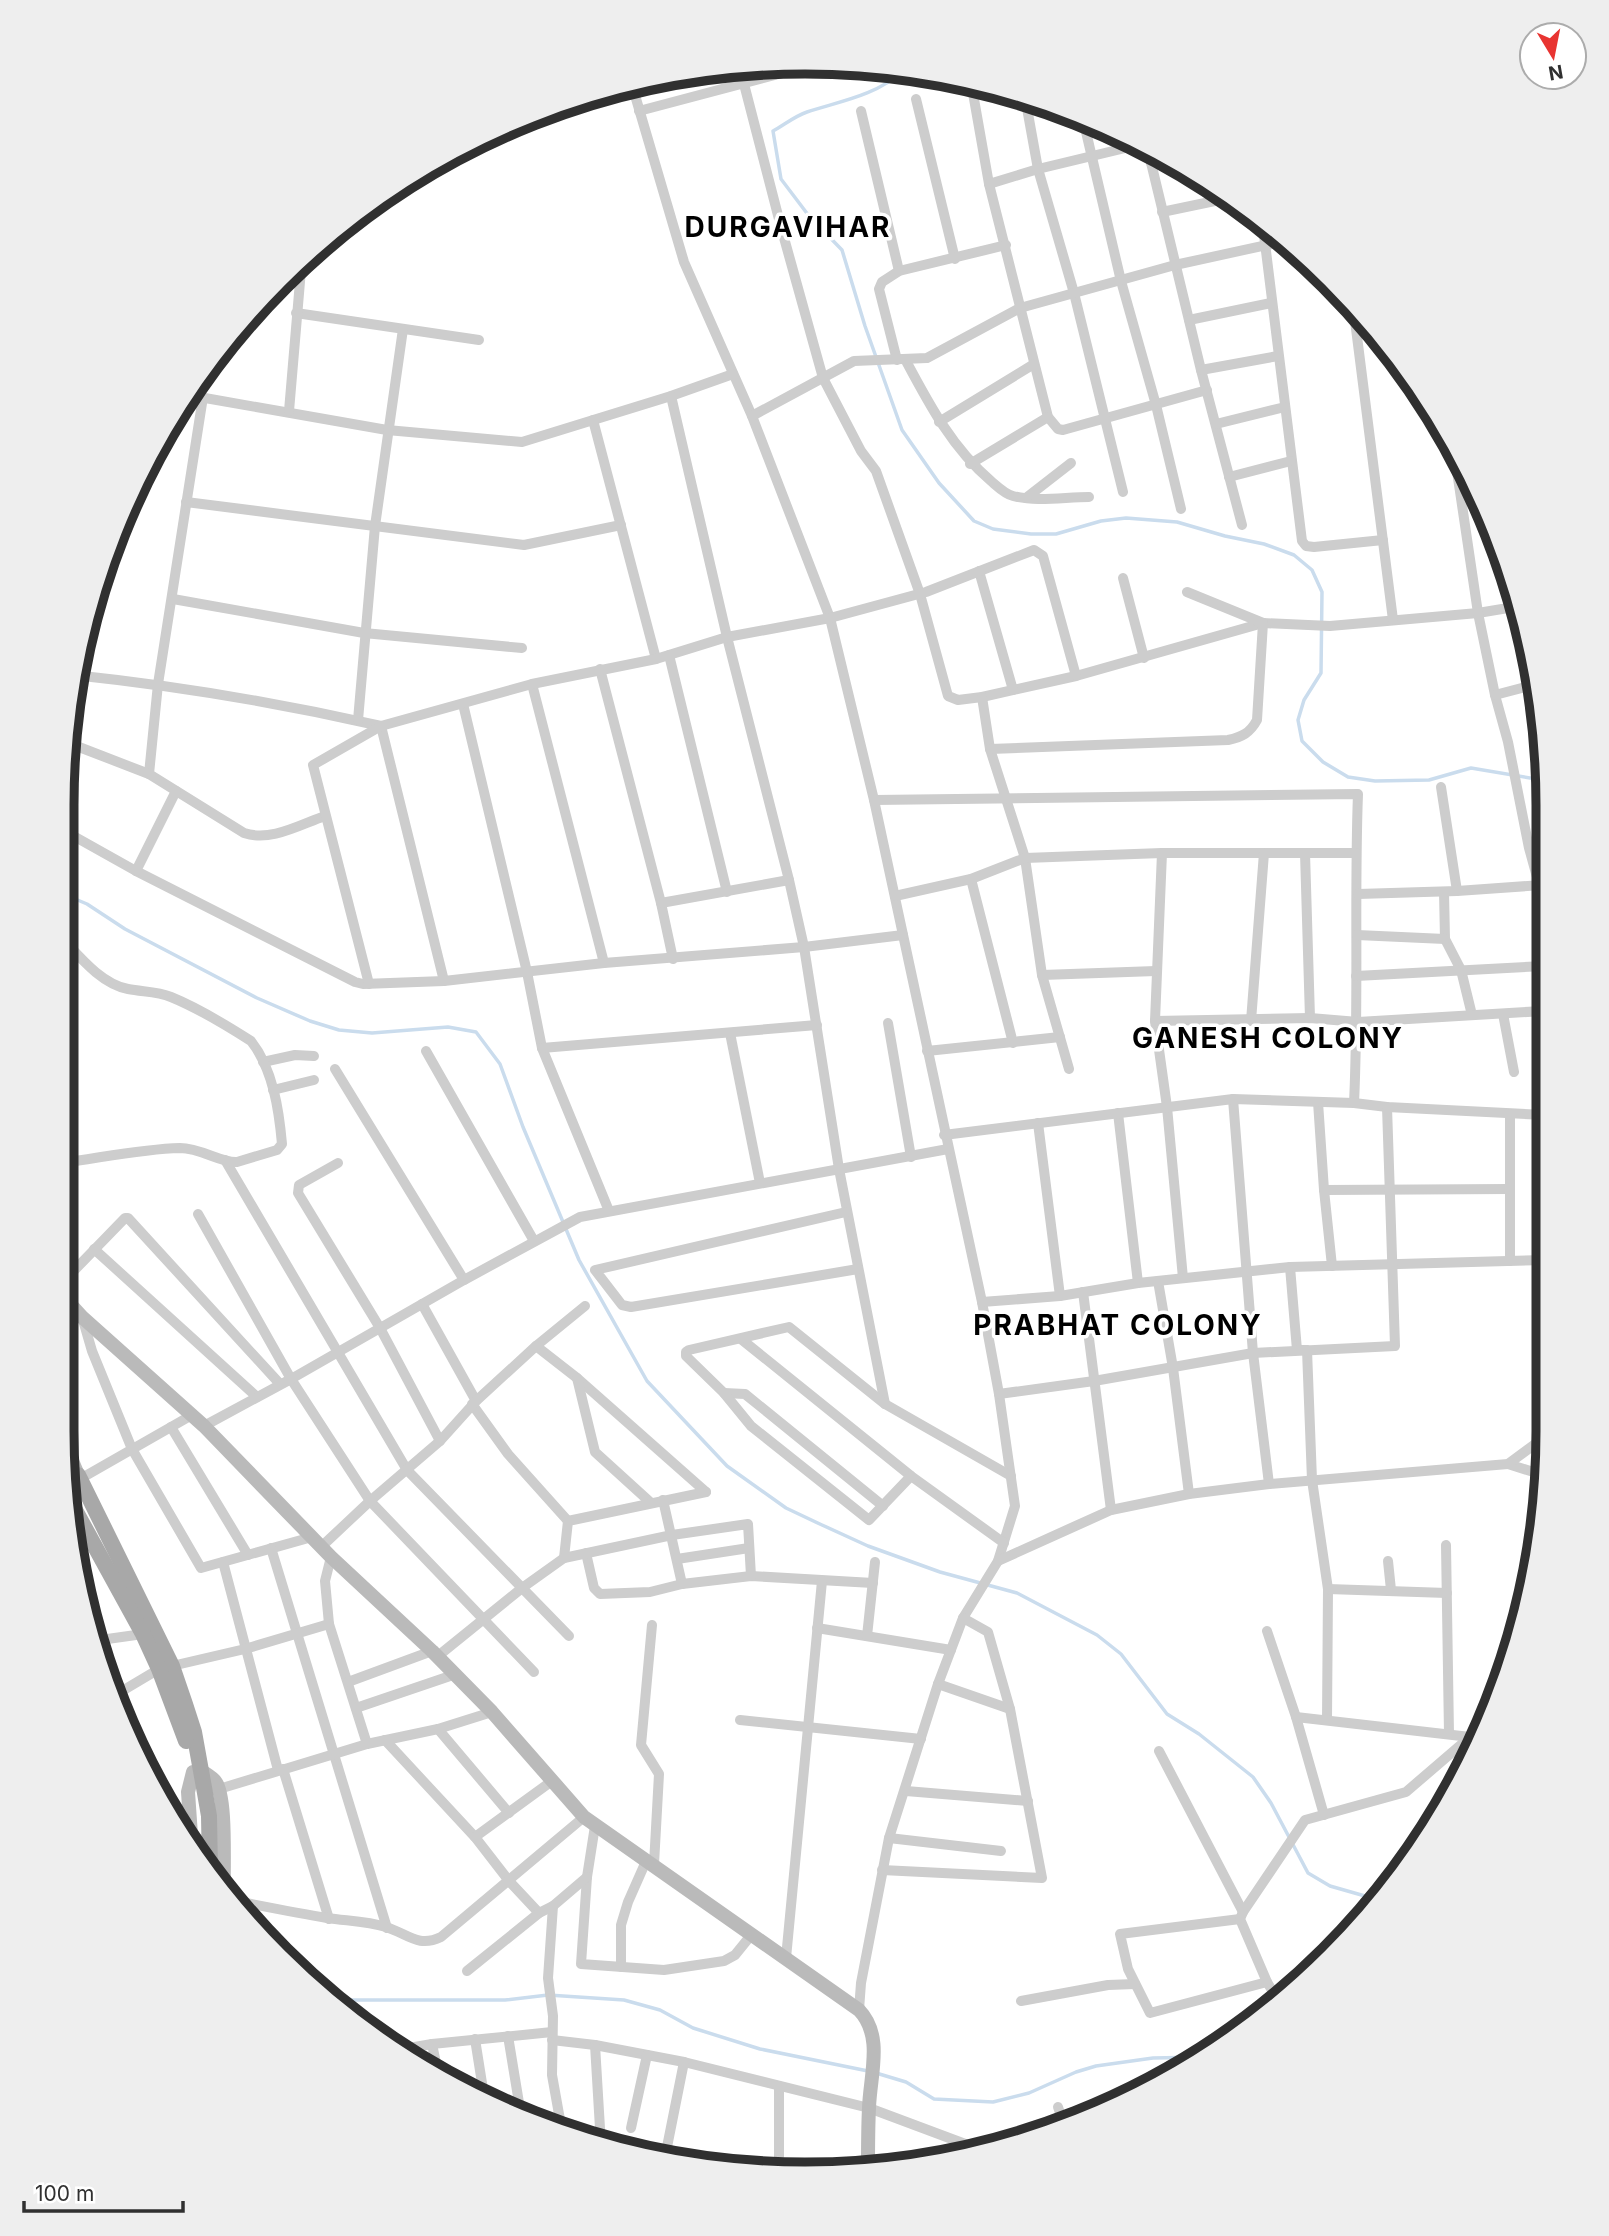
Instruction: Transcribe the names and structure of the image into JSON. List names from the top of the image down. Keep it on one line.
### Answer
{"districts":["DURGAVIHAR","GANESH COLONY","PRABHAT COLONY"],"scale_bar":"100 m","north":"bottom"}
